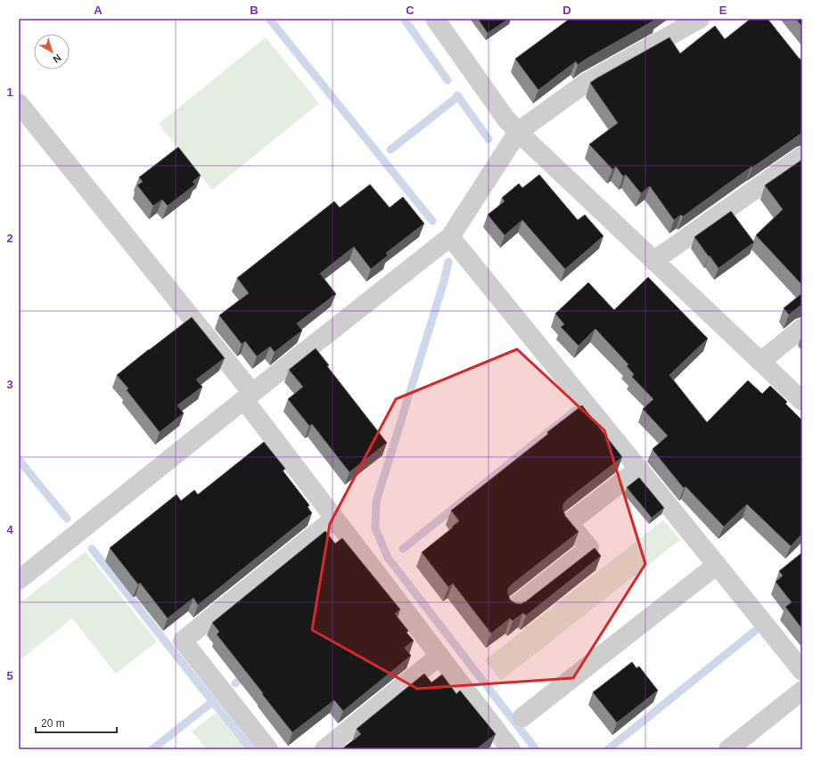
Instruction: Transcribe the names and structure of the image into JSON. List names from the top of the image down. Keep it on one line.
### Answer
{"scale_bar":"20 m","north":"bottom right","grid":{"columns":["A","B","C","D","E"],"rows":["1","2","3","4","5"]}}
